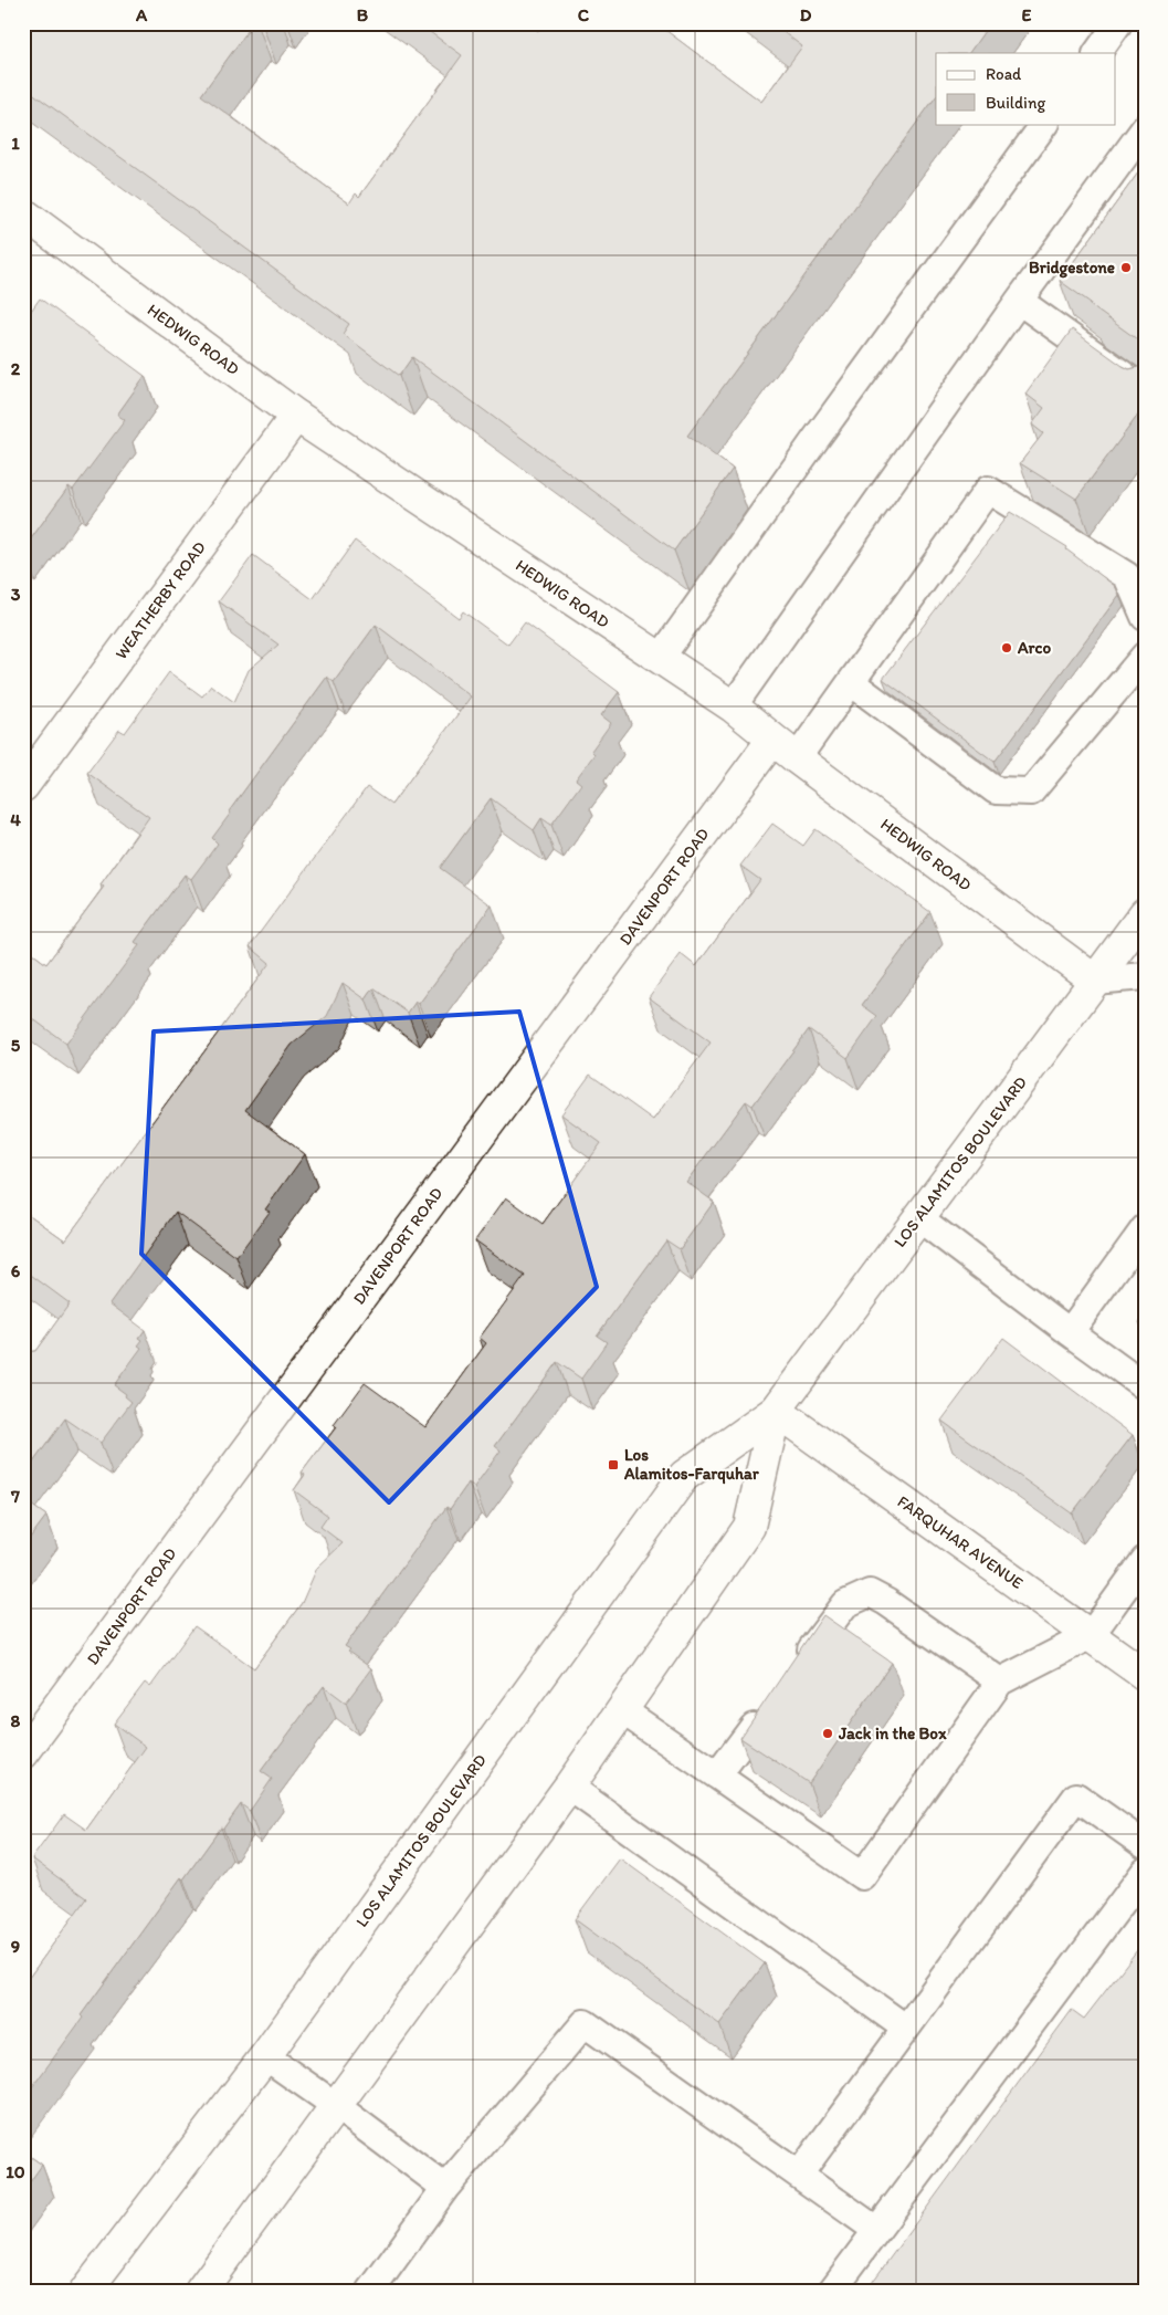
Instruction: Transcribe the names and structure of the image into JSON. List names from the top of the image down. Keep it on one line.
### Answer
{"streets":{"street":["HEDWIG ROAD","WEATHERBY ROAD","DAVENPORT ROAD","LOS ALAMITOS BOULEVARD","FARQUHAR AVENUE"]},"crossings":[["HEDWIG ROAD","WEATHERBY ROAD"],["HEDWIG ROAD","DAVENPORT ROAD"],["HEDWIG ROAD","LOS ALAMITOS BOULEVARD"],["LOS ALAMITOS BOULEVARD","FARQUHAR AVENUE"]],"places":{"other":["Bridgestone","Arco","Jack in the Box"],"transit":["Los Alamitos-Farquhar"]},"legend":["Road","Building"],"grid":{"columns":["A","B","C","D","E"],"rows":["1","2","3","4","5","6","7","8","9","10"]}}
